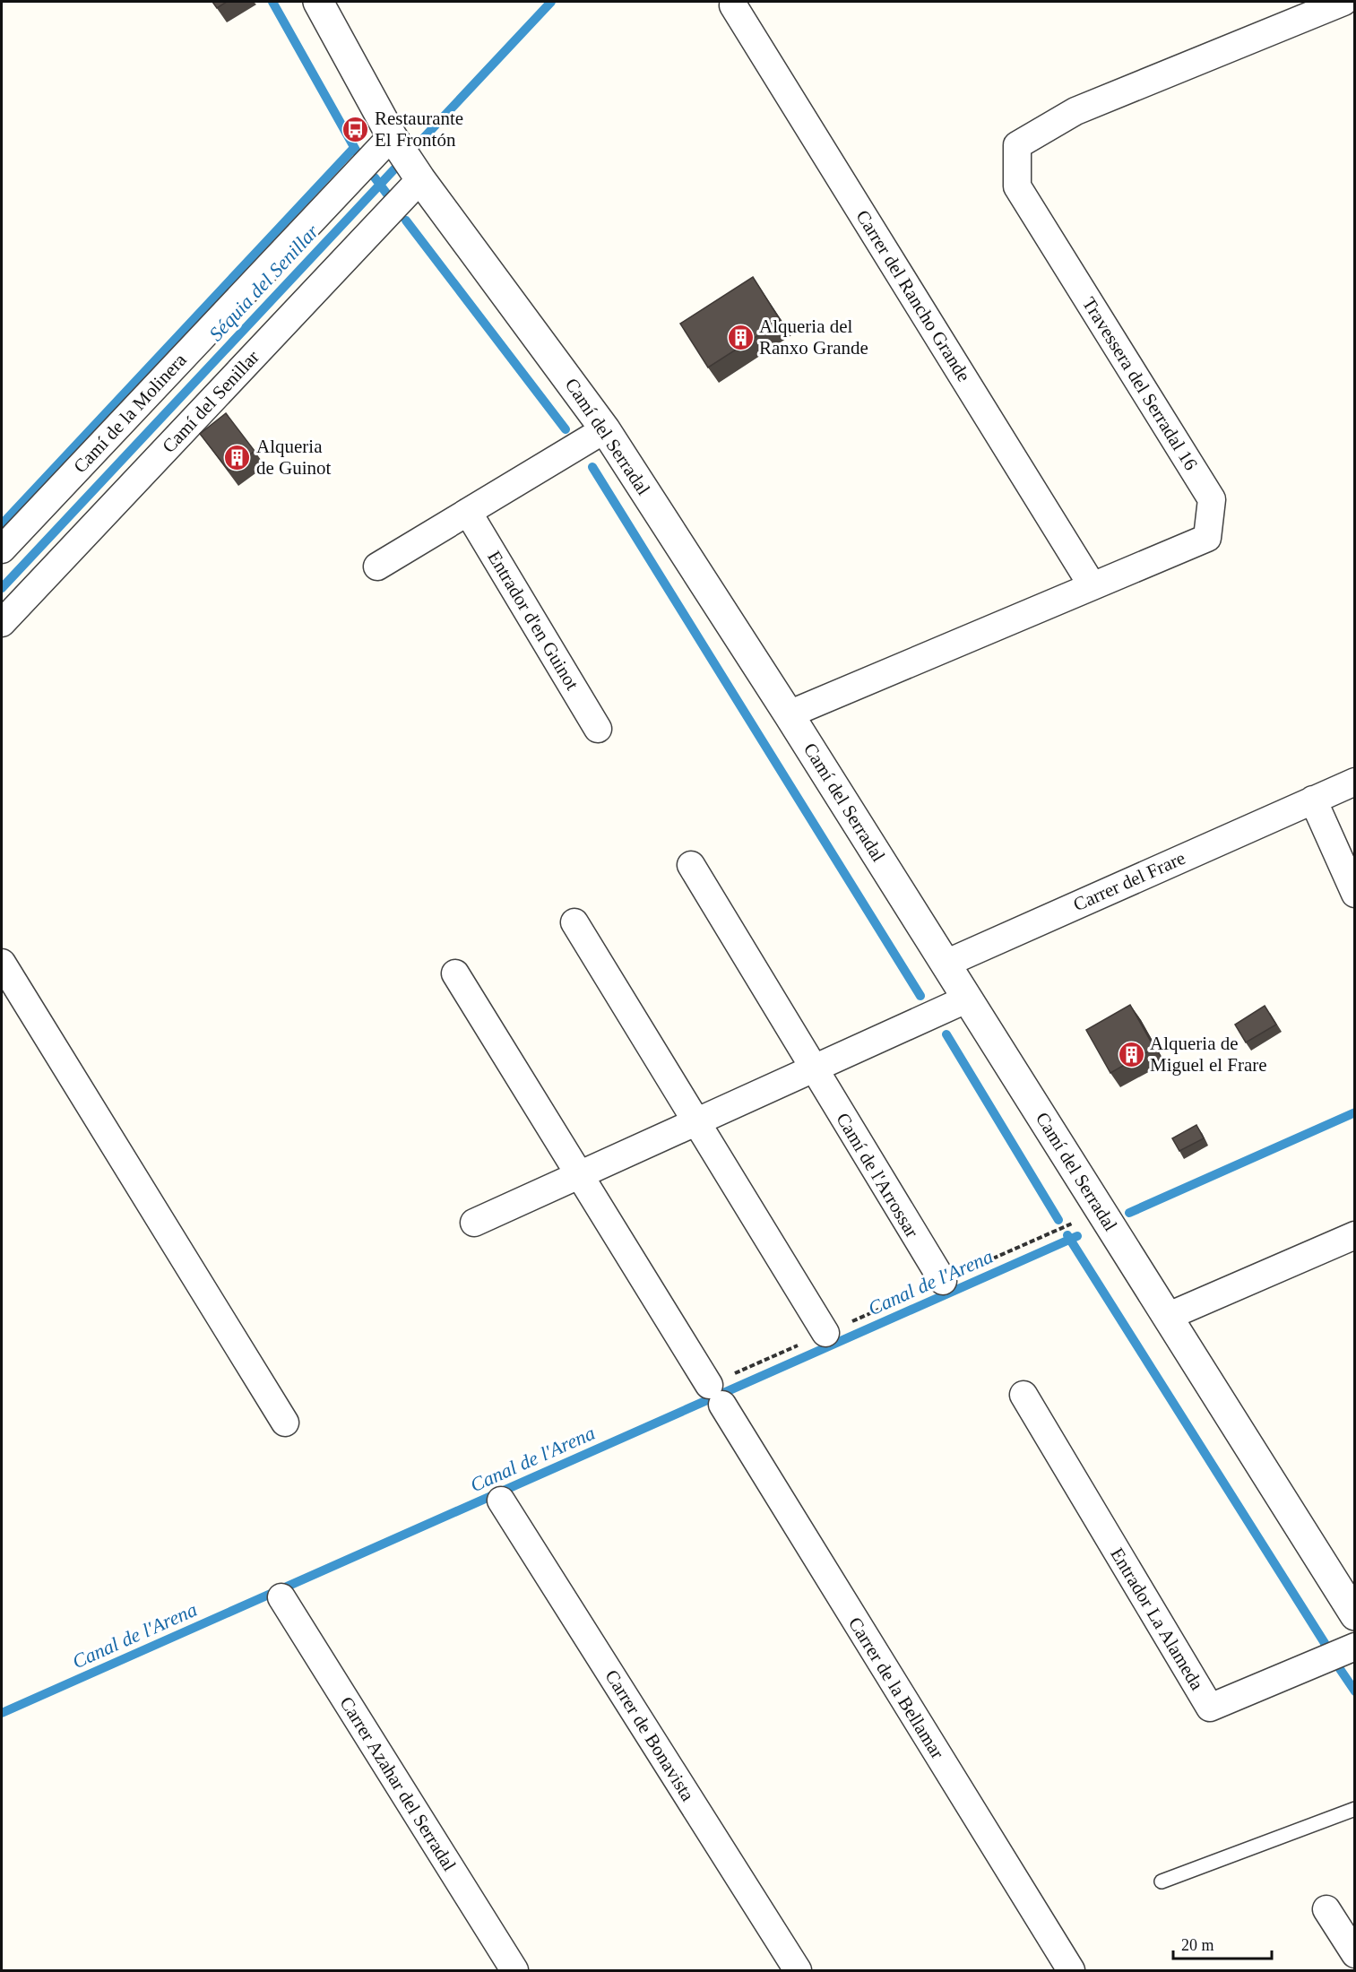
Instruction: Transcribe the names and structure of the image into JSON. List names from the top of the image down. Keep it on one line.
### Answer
{"streets":{"street":["Carrer del Rancho Grande","Travessera del Serradal 16","Camí del Senillar","Camí de la Molinera","Camí del Serradal","Entrador d'en Guinot","Carrer del Frare","Camí de l'Arrossar","Entrador La Alameda","Carrer de la Bellamar","Carrer de Bonavista","Carrer Azahar del Serradal"]},"crossings":[["Carrer del Rancho Grande","Travessera del Serradal 16"],["Travessera del Serradal 16","Camí del Serradal"],["Camí del Senillar","Camí del Serradal"],["Camí de la Molinera","Camí del Serradal"],["Camí del Serradal","Carrer del Frare"]],"water":["Séquia del Senillar","Canal de l'Arena"],"places":{"bus stop":["Restaurante El Frontón"],"building":["Alqueria del Ranxo Grande","Alqueria de Guinot","Alqueria de Miguel el Frare"]},"scale_bar":"20 m"}
